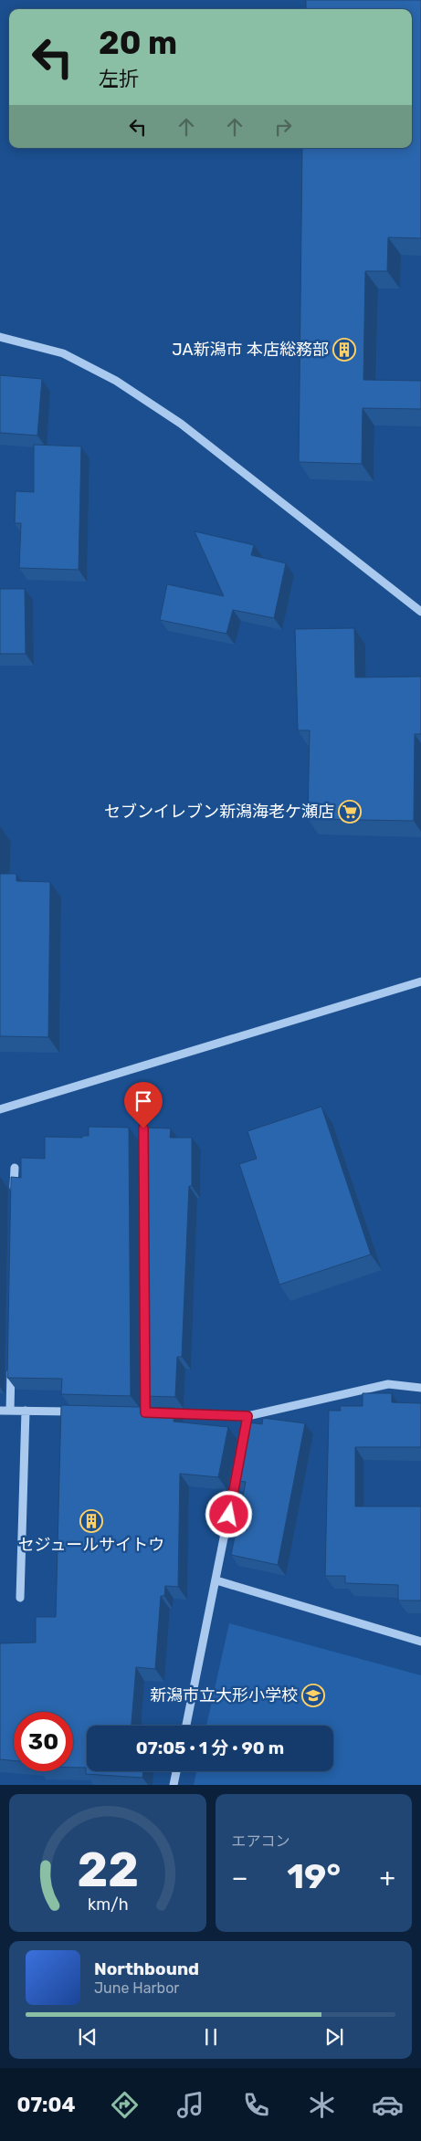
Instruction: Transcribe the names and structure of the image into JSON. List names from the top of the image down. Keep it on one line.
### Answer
{"places":{"building":["JA新潟市 本店総務部","セジュールサイトウ"],"supermarket":["セブンイレブン新潟海老ケ瀬店"],"school or university":["新潟市立大形小学校"]},"page":{"turn":["20 m","左折"],"limit":"30","trip":"07:05 · 1 分 · 90 m","tile":"エアコン","heat":["−","19°","+"],"song":["Northbound","June Harbor"],"tabs":"07:04","gauge":["22","km/h"]}}
